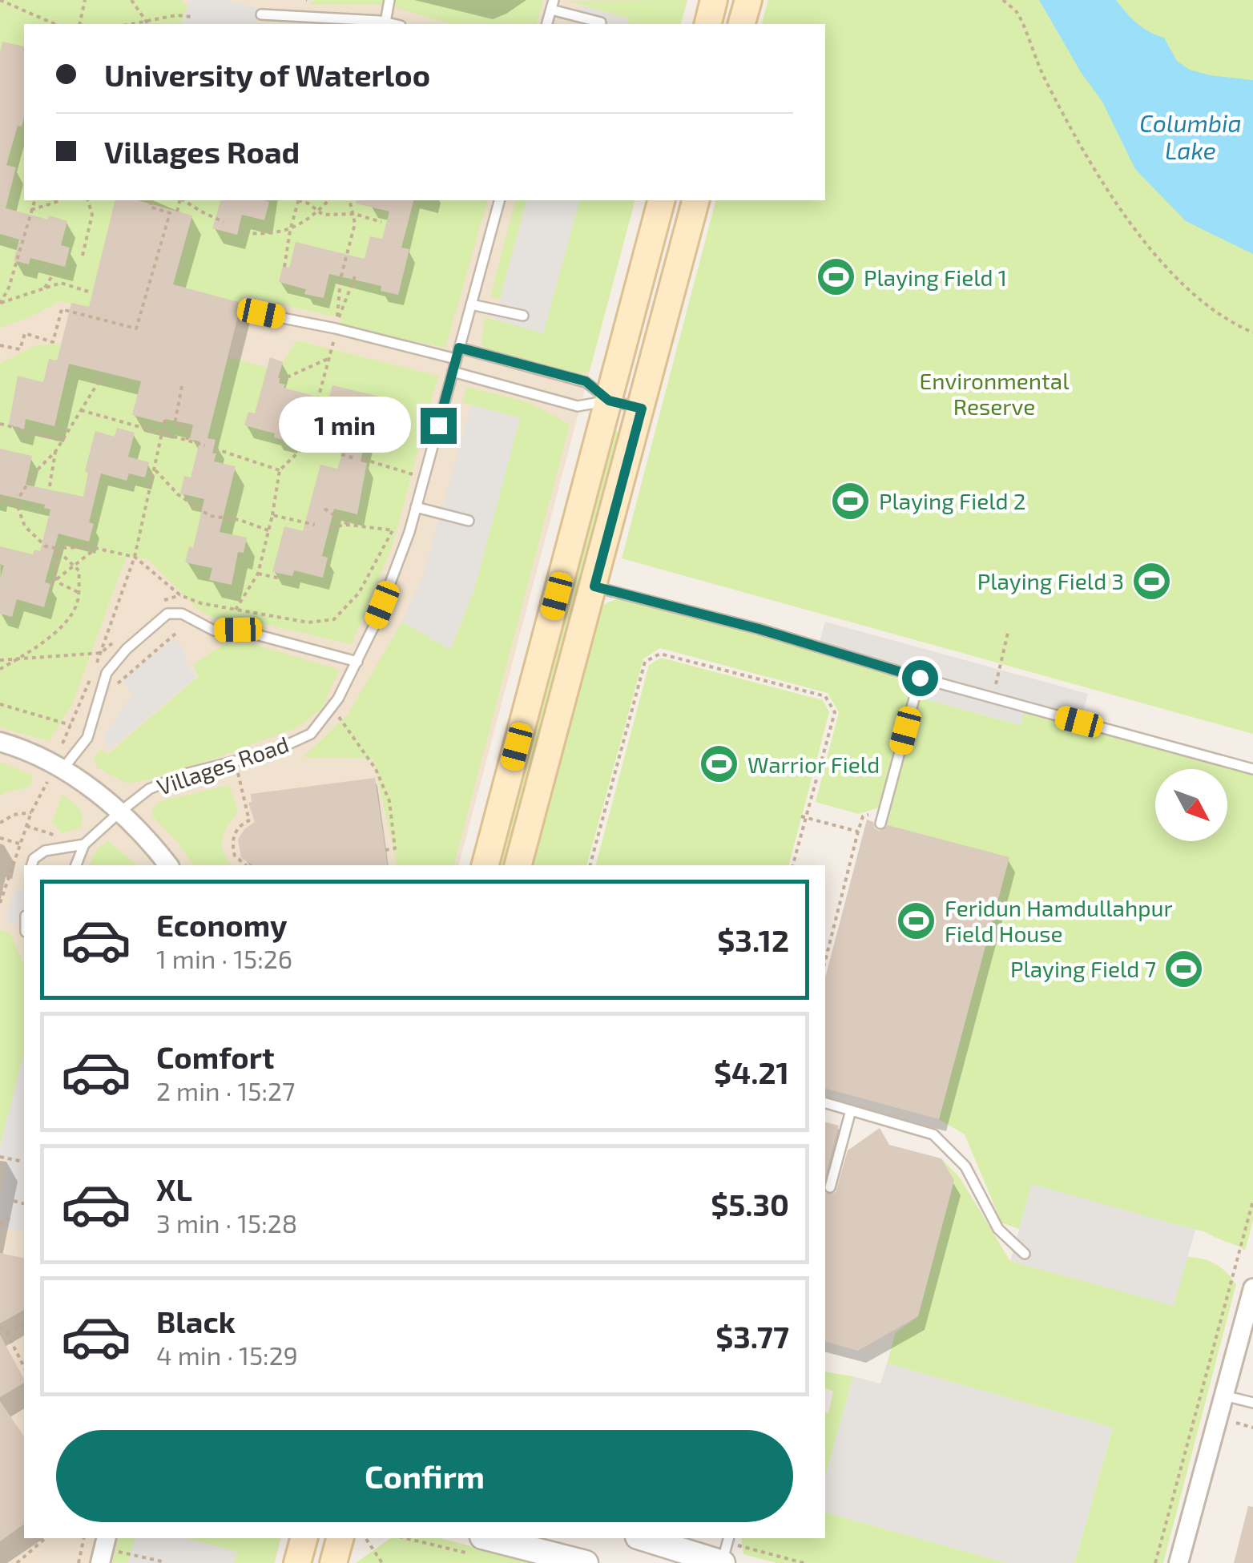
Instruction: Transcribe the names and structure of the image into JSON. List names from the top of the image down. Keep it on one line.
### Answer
{"streets":{"lane":["Villages Road"]},"water":["Columbia Lake"],"parks":["Environmental Reserve"],"places":{"sports":["Playing Field 1","Playing Field 2","Playing Field 3","Warrior Field","Feridun Hamdullahpur Field House","Playing Field 7"]},"north":"bottom right","page":{"banner":["University of Waterloo","Villages Road"],"bubble":"1 min","list":[{"name":"Economy","note":"1 min · 15:26","value":"$3.12"},{"name":"Comfort","note":"2 min · 15:27","value":"$4.21"},{"name":"XL","note":"3 min · 15:28","value":"$5.30"},{"name":"Black","note":"4 min · 15:29","value":"$3.77"}],"buttons":"Confirm"}}
